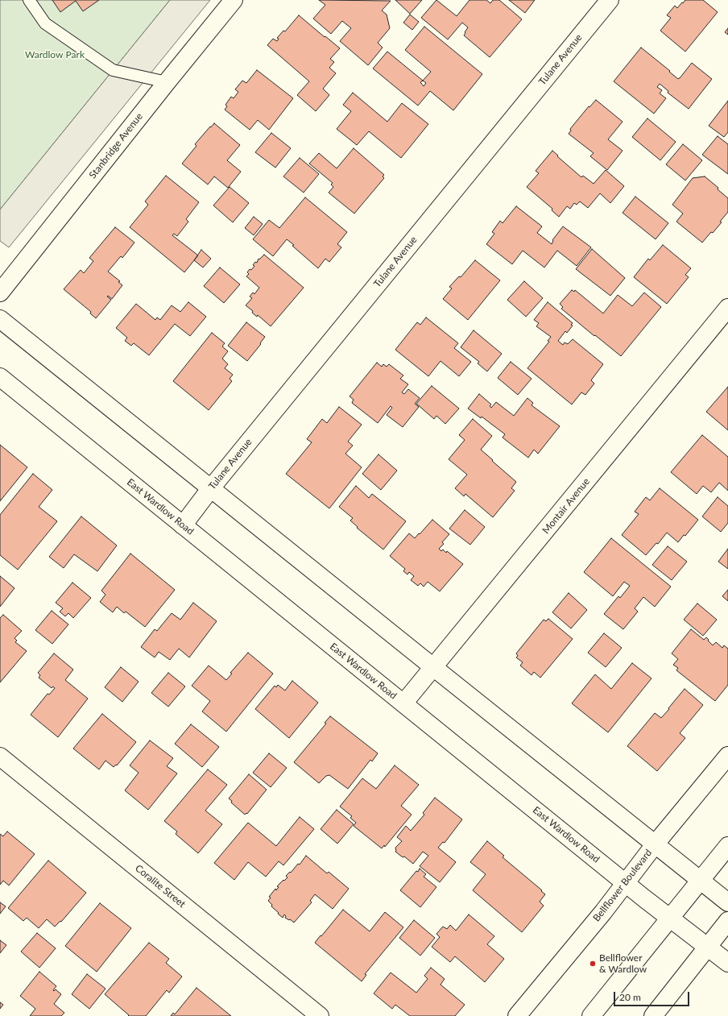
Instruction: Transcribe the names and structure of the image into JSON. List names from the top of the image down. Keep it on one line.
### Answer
{"streets":{"street":["Tulane Avenue","Stanbridge Avenue","Montair Avenue","East Wardlow Road","Bellflower Boulevard","Coralite Street"]},"crossings":[["Tulane Avenue","East Wardlow Road"],["Montair Avenue","East Wardlow Road"],["East Wardlow Road","Bellflower Boulevard"]],"parks":["Wardlow Park"],"places":["Bellflower & Wardlow"],"scale_bar":"20 m"}
